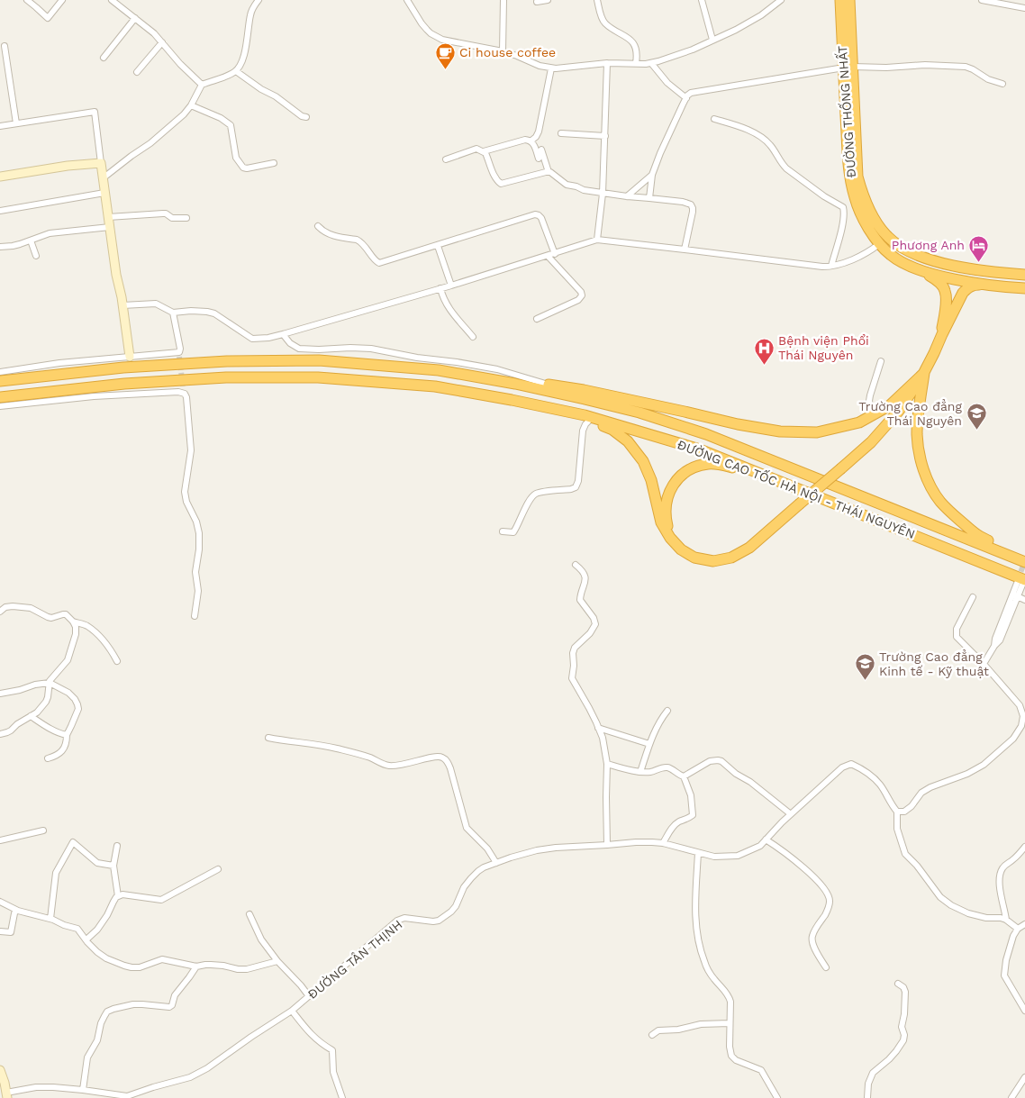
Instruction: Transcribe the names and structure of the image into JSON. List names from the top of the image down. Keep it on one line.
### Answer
{"streets":{"highway":["ĐƯỜNG THỐNG NHẤT","ĐƯỜNG CAO TỐC HÀ NỘI - THÁI NGUYÊN"],"street":["ĐƯỜNG TÂN THỊNH"]},"places":{"cafe":["Ci house coffee"],"hotel":["Phương Anh"],"hospital":["Bệnh viện Phổi Thái Nguyên"],"school or university":["Trường Cao đẳng Thái Nguyên","Trường Cao đẳng Kinh tế - Kỹ thuật"]}}
